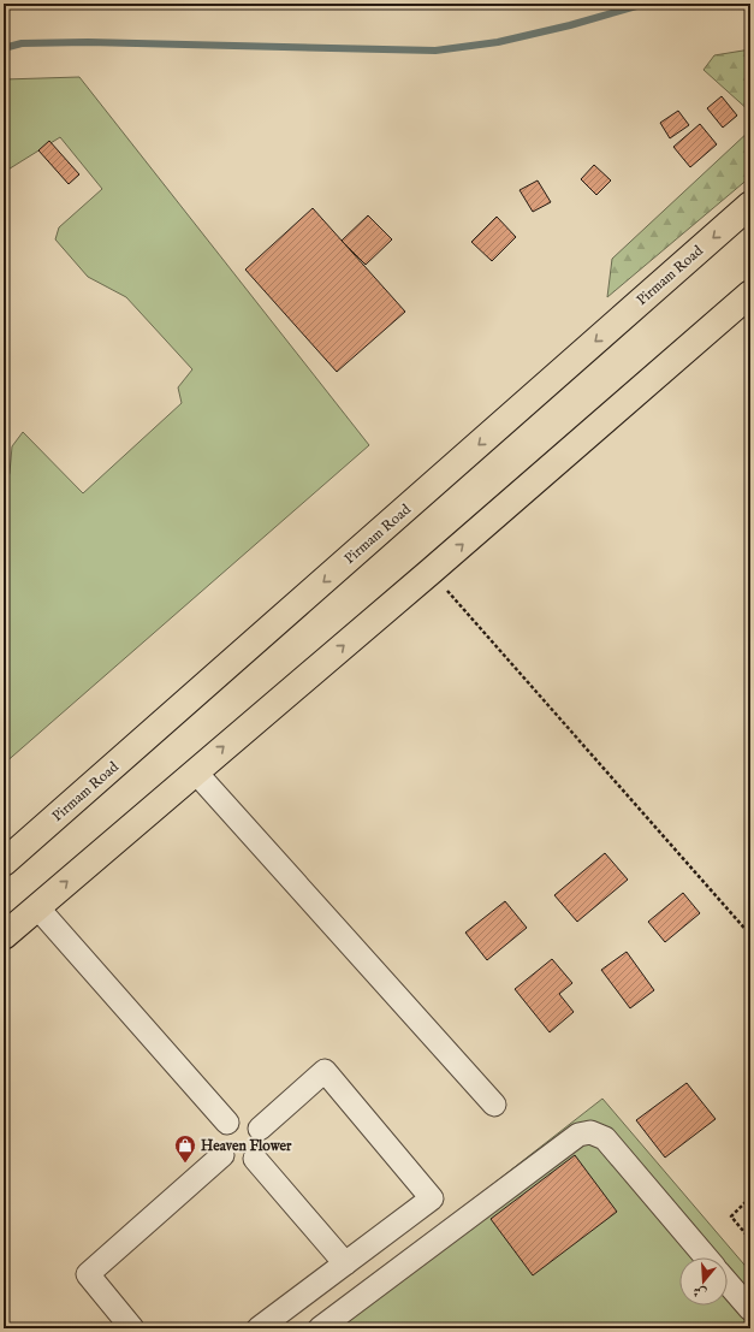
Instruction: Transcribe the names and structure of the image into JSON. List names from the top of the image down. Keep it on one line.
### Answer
{"streets":{"highway":["Pirmam Road"]},"places":{"shop":["Heaven Flower"]},"north":"bottom"}
